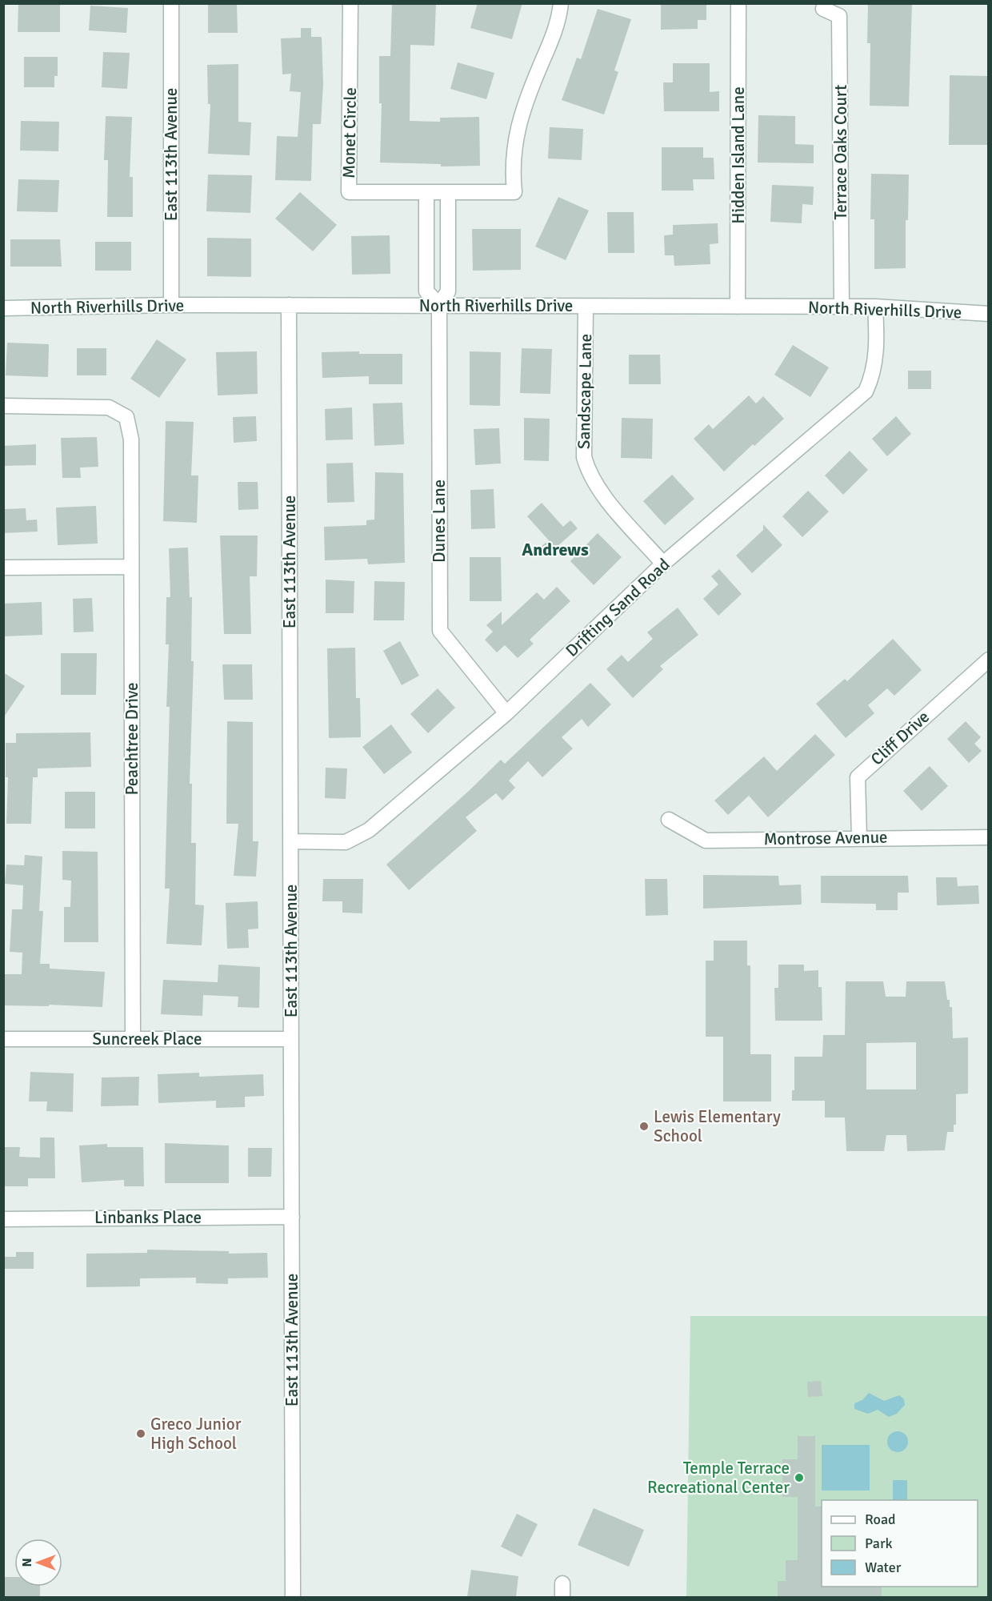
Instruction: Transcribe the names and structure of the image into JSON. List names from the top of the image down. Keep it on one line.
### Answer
{"streets":{"street":["Monet Circle","Terrace Oaks Court","East 113th Avenue","Hidden Island Lane","North Riverhills Drive","Sandscape Lane","Dunes Lane","Drifting Sand Road","Cliff Drive","Peachtree Drive","Montrose Avenue","Suncreek Place","Linbanks Place"]},"crossings":[["Monet Circle","Dunes Lane"],["Terrace Oaks Court","North Riverhills Drive"],["East 113th Avenue","North Riverhills Drive"],["East 113th Avenue","Drifting Sand Road"],["East 113th Avenue","Suncreek Place"],["East 113th Avenue","Linbanks Place"],["Hidden Island Lane","North Riverhills Drive"],["North Riverhills Drive","Sandscape Lane"],["North Riverhills Drive","Dunes Lane"],["North Riverhills Drive","Drifting Sand Road"],["Sandscape Lane","Drifting Sand Road"],["Dunes Lane","Drifting Sand Road"],["Cliff Drive","Montrose Avenue"],["Peachtree Drive","Suncreek Place"]],"districts":["Andrews"],"places":["Lewis Elementary School","Greco Junior High School","Temple Terrace Recreational Center"],"legend":["Road","Park","Water"],"north":"left"}
